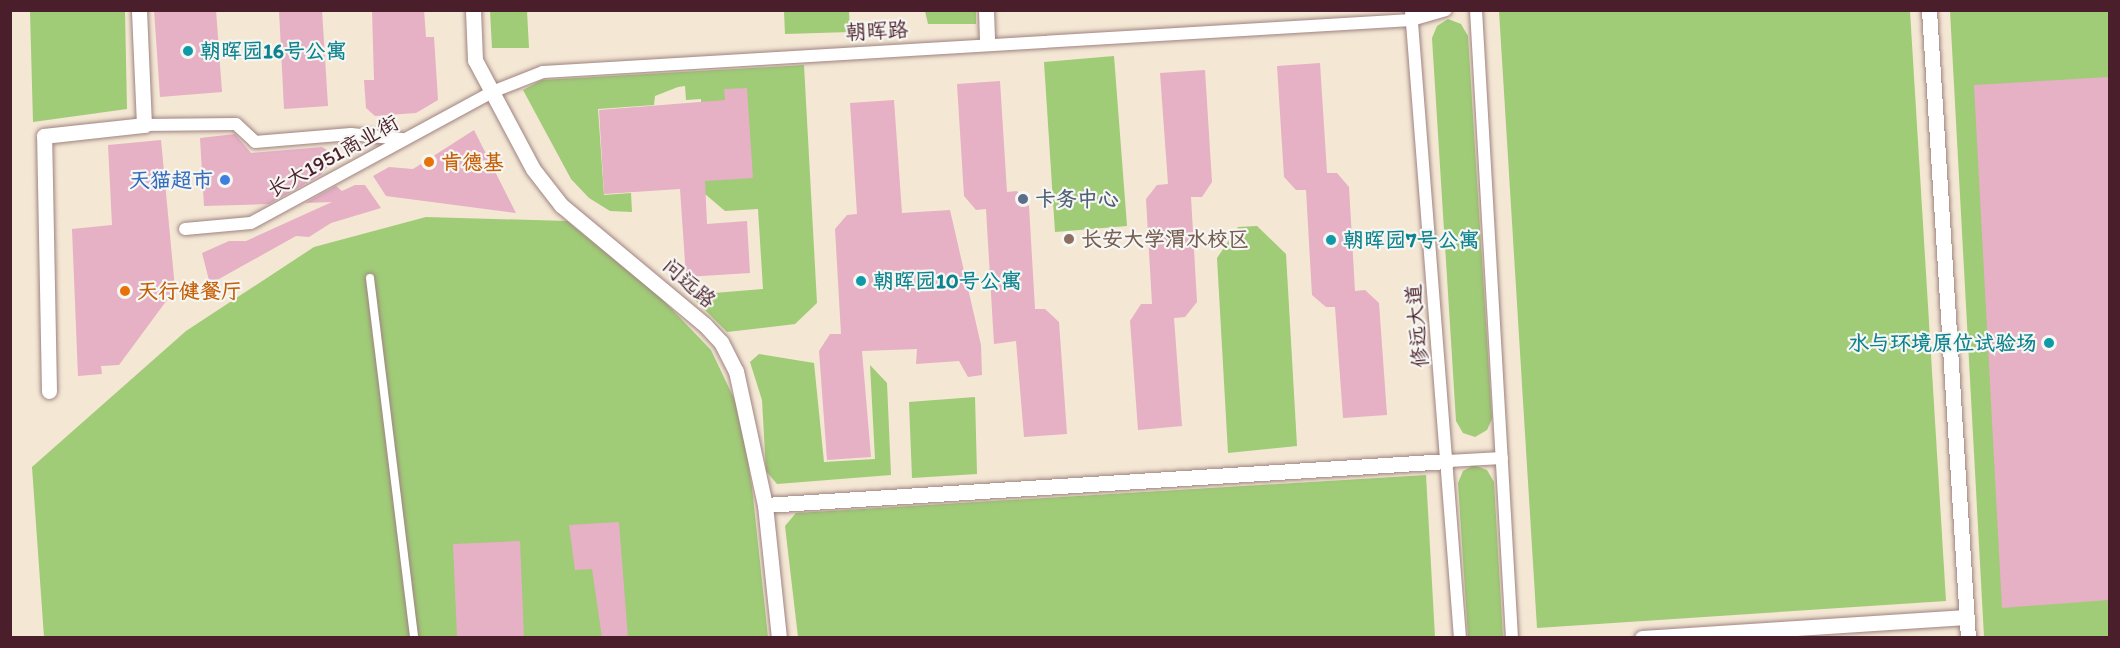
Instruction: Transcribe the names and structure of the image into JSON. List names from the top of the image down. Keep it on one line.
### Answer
{"streets":{"street":["朝晖路","长大1951商业街","问远路","修远大道"]},"crossings":[["朝晖路","长大1951商业街"],["朝晖路","问远路"],["朝晖路","修远大道"],["长大1951商业街","问远路"]],"places":["朝晖园16号公寓","肯德基","天猫超市","卡务中心","长安大学渭水校区","朝晖园7号公寓","朝晖园10号公寓","天行健餐厅","水与环境原位试验场"]}
